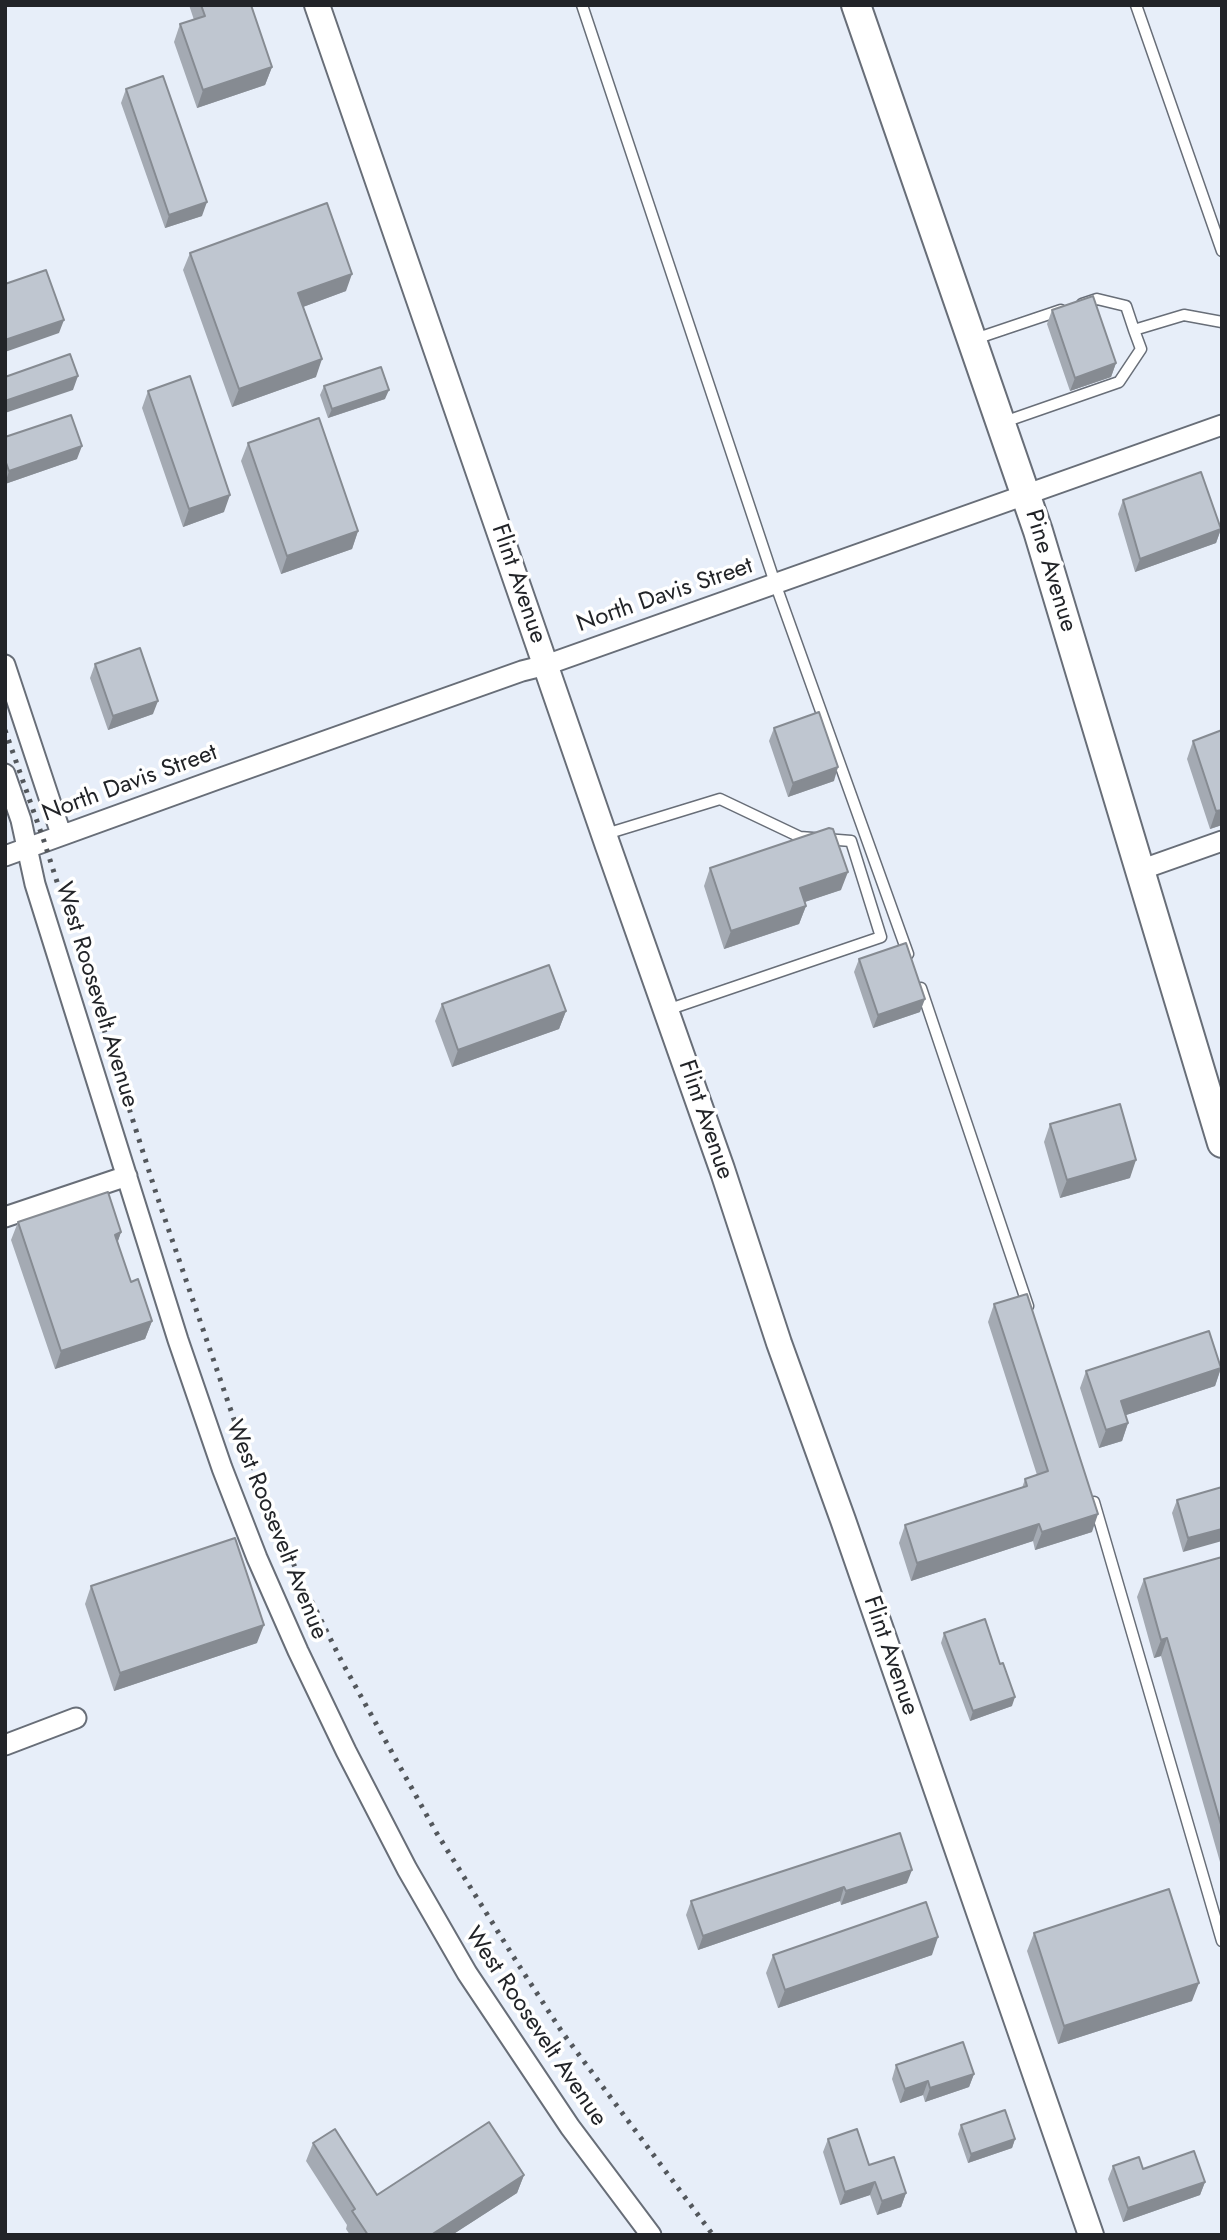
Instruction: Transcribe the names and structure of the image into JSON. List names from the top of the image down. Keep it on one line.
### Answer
{"streets":{"main road":["Pine Avenue"],"street":["Flint Avenue","North Davis Street","West Roosevelt Avenue"]},"crossings":[["Pine Avenue","North Davis Street"],["Flint Avenue","North Davis Street"],["North Davis Street","West Roosevelt Avenue"]]}
